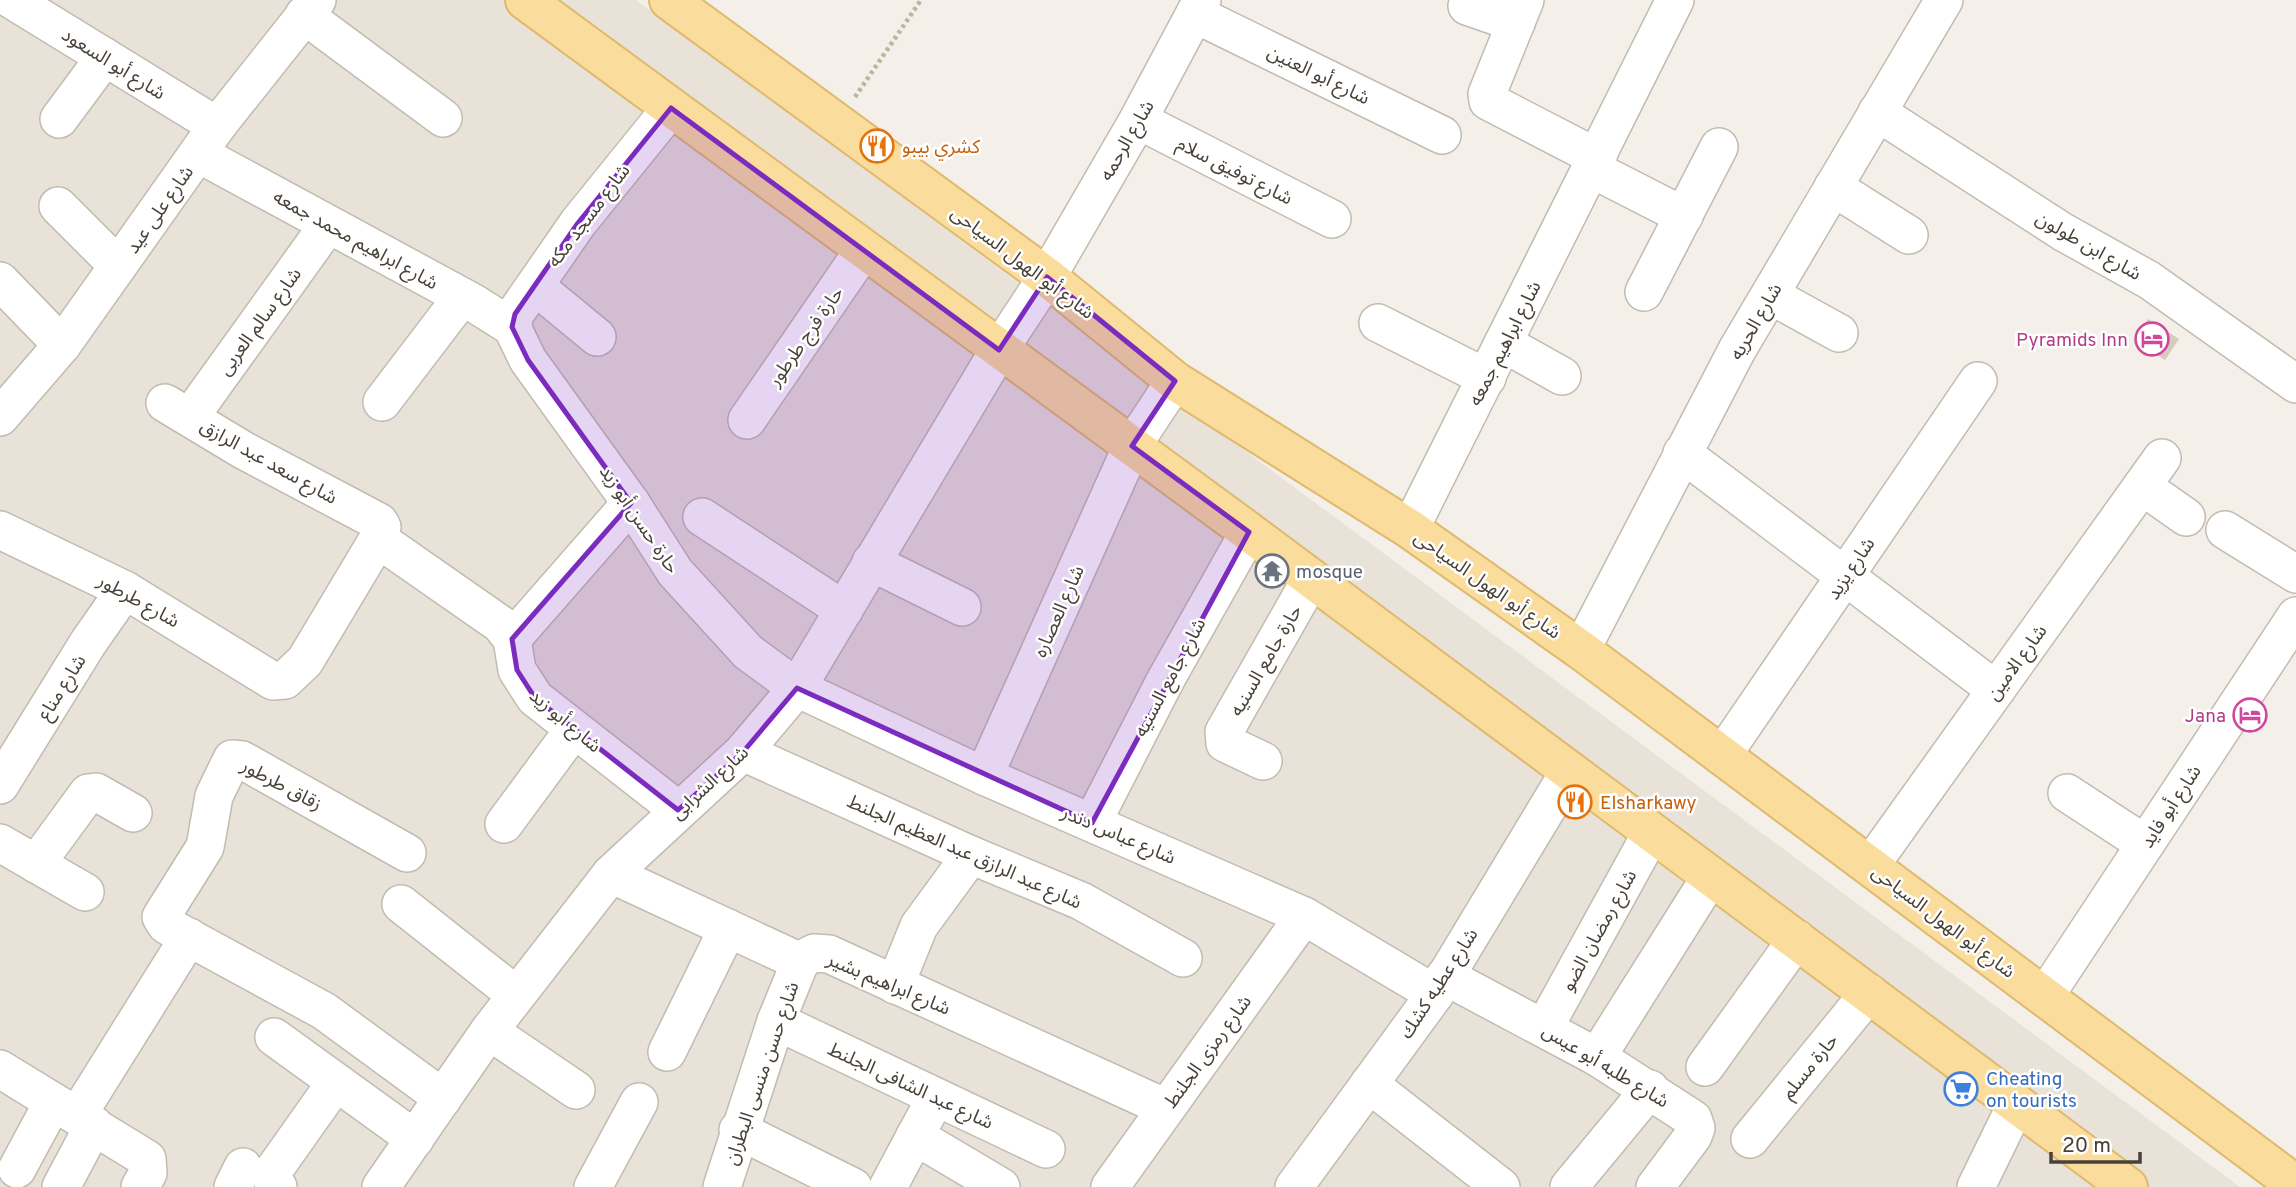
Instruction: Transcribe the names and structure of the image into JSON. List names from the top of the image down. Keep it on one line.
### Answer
{"streets":{"main road":["شارع أبو الهول السياحى"],"street":["شارع أبو السعود","شارع أبو العنين","شارع الرحمه","شارع توفيق سلام","شارع على عيد","شارع مسجد مكه","شارع ابراهيم محمد جمعه","شارع ابن طولون","شارع سالم العربى","شارع الحريه","حارة فرج طرطور","شارع ابراهيم جمعه","شارع سعد عبد الرازق","حارة حسن أبو زيد","شارع يزيد","شارع طرطور","شارع العصاره","حارة جامع السنيه","شارع الامين","شارع جامع السنيه","شارع مناع","شارع أبو زيد","شارع الشرابى","زقاق طرطور","شارع أبو فايد","شارع عباس دندر","شارع عبد الرازق عبد العظيم الجلنط","شارع رمضان الضو","شارع ابراهيم بشير","شارع عطيه كشك","شارع رمزى الجلنط","شارع طلبه أبو عيس","حارة مسلم","شارع حسن منسى البطران","شارع عبد الشافى الجلنط"]},"crossings":[["شارع أبو السعود","شارع على عيد"],["شارع أبو السعود","شارع ابراهيم محمد جمعه"],["شارع أبو العنين","شارع الرحمه"],["شارع الرحمه","شارع توفيق سلام"],["شارع الرحمه","شارع أبو الهول السياحى"],["شارع الرحمه","شارع الشرابى"],["شارع على عيد","شارع ابراهيم محمد جمعه"],["شارع مسجد مكه","شارع ابراهيم محمد جمعه"],["شارع مسجد مكه","حارة حسن أبو زيد"],["شارع ابراهيم محمد جمعه","شارع سالم العربى"],["شارع ابراهيم محمد جمعه","حارة حسن أبو زيد"],["شارع ابن طولون","شارع الحريه"],["شارع أبو الهول السياحى","شارع الحريه"],["شارع أبو الهول السياحى","شارع ابراهيم جمعه"],["شارع أبو الهول السياحى","شارع يزيد"],["شارع أبو الهول السياحى","شارع العصاره"],["شارع أبو الهول السياحى","شارع الامين"],["شارع أبو الهول السياحى","شارع أبو فايد"],["شارع سالم العربى","شارع سعد عبد الرازق"],["شارع سعد عبد الرازق","شارع طرطور"],["حارة حسن أبو زيد","شارع الشرابى"],["حارة حسن أبو زيد","شارع عباس دندر"],["شارع طرطور","شارع مناع"],["شارع العصاره","شارع عباس دندر"],["شارع جامع السنيه","شارع عباس دندر"],["شارع أبو زيد","شارع الشرابى"],["شارع الشرابى","زقاق طرطور"],["شارع الشرابى","شارع عباس دندر"],["شارع الشرابى","شارع عبد الرازق عبد العظيم الجلنط"],["شارع الشرابى","شارع ابراهيم بشير"],["شارع عباس دندر","شارع عطيه كشك"],["شارع عباس دندر","شارع رمزى الجلنط"],["شارع عباس دندر","شارع طلبه أبو عيس"],["شارع رمضان الضو","شارع طلبه أبو عيس"],["شارع ابراهيم بشير","شارع رمزى الجلنط"],["شارع ابراهيم بشير","شارع حسن منسى البطران"],["شارع عطيه كشك","شارع طلبه أبو عيس"],["شارع حسن منسى البطران","شارع عبد الشافى الجلنط"]],"places":{"restaurant":["كشري بيبو","Elsharkawy"],"hotel":["Pyramids Inn","Jana"],"temple":["mosque"],"supermarket":["Cheating on tourists"]},"scale_bar":"20 m"}
